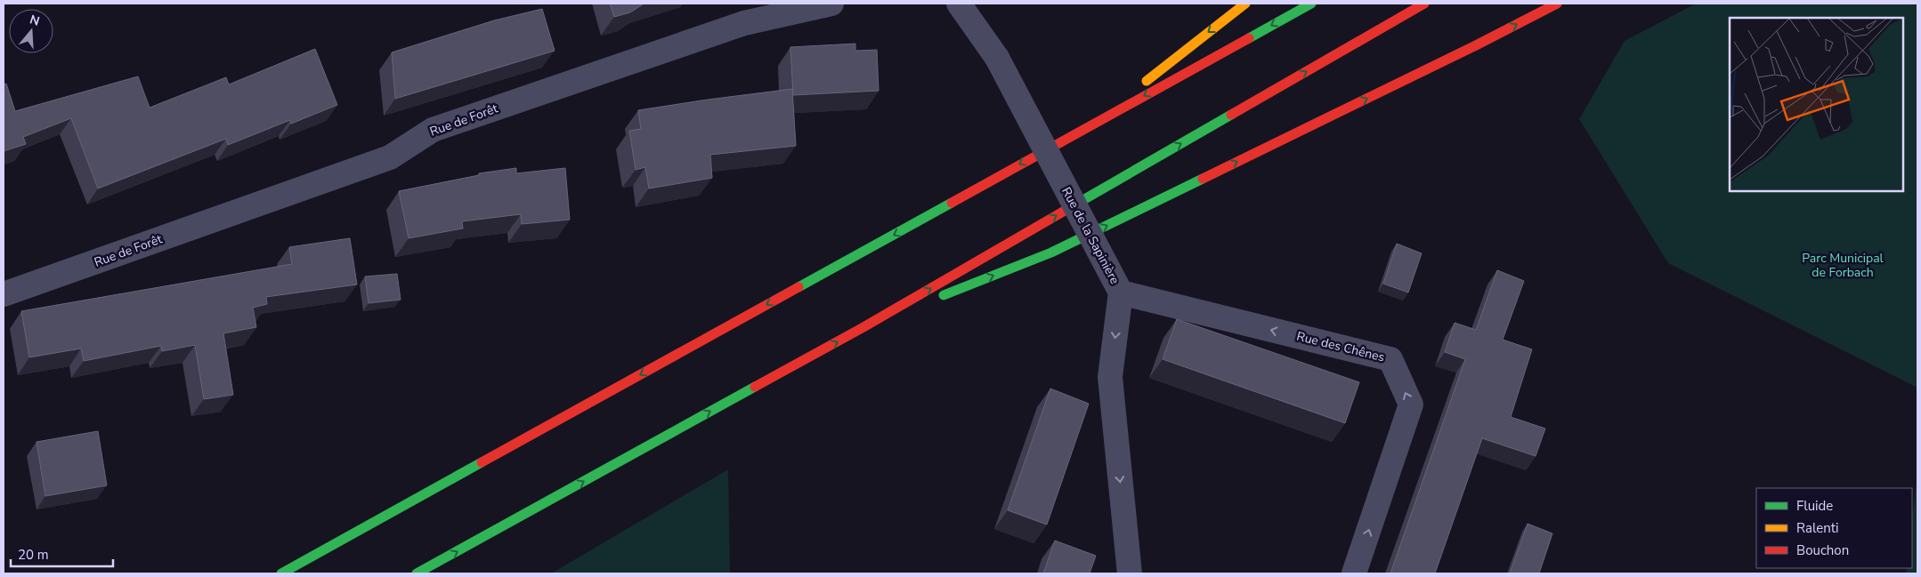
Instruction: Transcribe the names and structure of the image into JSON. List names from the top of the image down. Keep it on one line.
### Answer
{"streets":{"street":["Rue de Forêt","Rue de la Sapinière","Rue des Chênes"]},"crossings":[["Rue de la Sapinière","Rue des Chênes"]],"one_way":["Rue de la Sapinière"],"parks":["Parc Municipal de Forbach"],"legend":["Fluide","Ralenti","Bouchon"],"scale_bar":"20 m","north":"top"}
